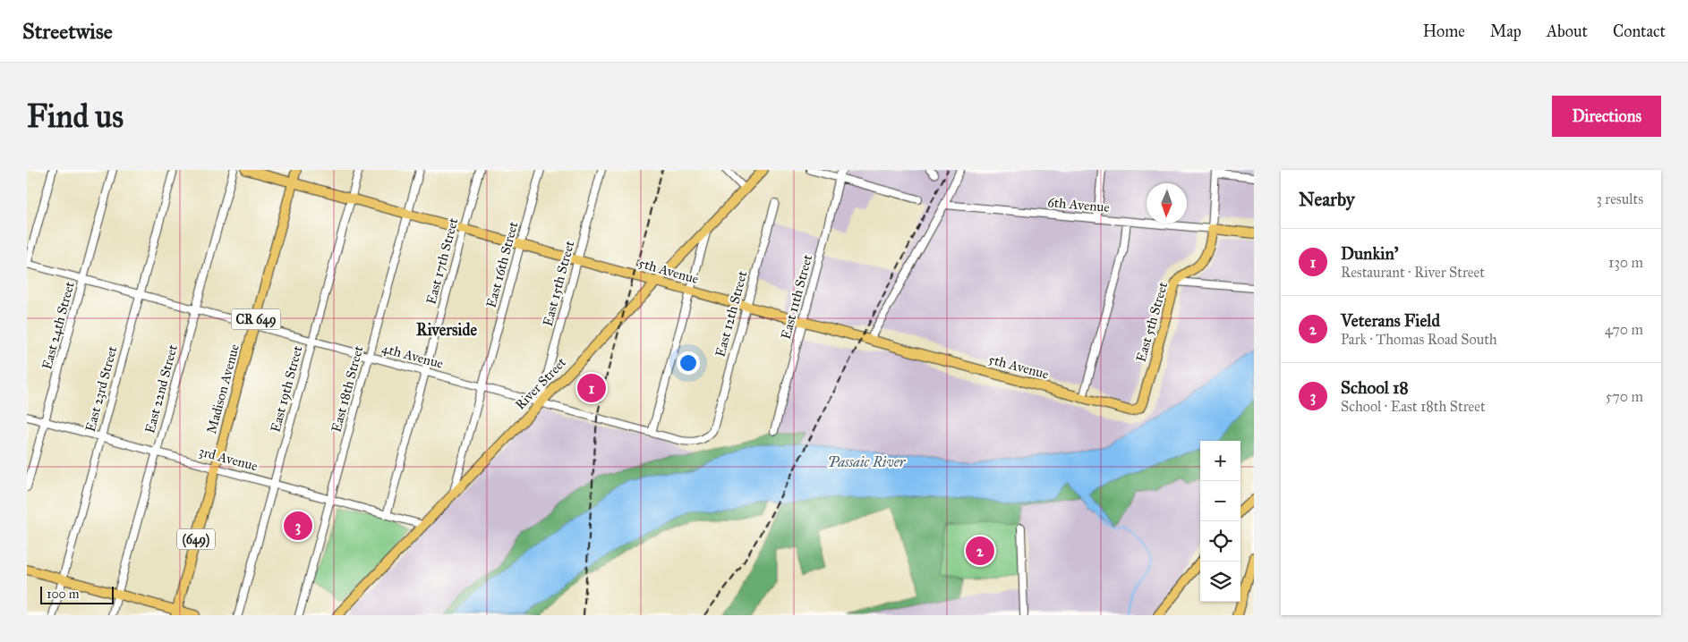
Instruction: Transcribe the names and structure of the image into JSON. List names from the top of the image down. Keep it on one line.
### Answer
{"streets":{"main road":["5th Avenue","CR 649","East 5th Street","River Street","Madison Avenue","(649)"],"street":["6th Avenue","East 17th Street","East 16th Street","East 15th Street","East 11th Street","East 12th Street","East 24th Street","4th Avenue","East 23rd Street","East 22nd Street","East 19th Street","East 18th Street","3rd Avenue"]},"crossings":[["6th Avenue","East 5th Street"],["East 17th Street","5th Avenue"],["East 17th Street","4th Avenue"],["East 17th Street","3rd Avenue"],["East 16th Street","5th Avenue"],["East 16th Street","4th Avenue"],["East 16th Street","River Street"],["5th Avenue","East 15th Street"],["5th Avenue","East 11th Street"],["5th Avenue","East 12th Street"],["5th Avenue","East 5th Street"],["5th Avenue","River Street"],["5th Avenue","Madison Avenue"],["5th Avenue","East 19th Street"],["5th Avenue","East 18th Street"],["East 15th Street","4th Avenue"],["East 15th Street","River Street"],["East 12th Street","4th Avenue"],["East 24th Street","4th Avenue"],["East 24th Street","3rd Avenue"],["4th Avenue","River Street"],["4th Avenue","East 23rd Street"],["4th Avenue","East 22nd Street"],["4th Avenue","Madison Avenue"],["4th Avenue","East 19th Street"],["4th Avenue","East 18th Street"],["River Street","3rd Avenue"],["East 23rd Street","3rd Avenue"],["East 22nd Street","3rd Avenue"],["Madison Avenue","3rd Avenue"],["East 19th Street","3rd Avenue"],["East 18th Street","3rd Avenue"]],"districts":["Riverside"],"water":["Passaic River"],"scale_bar":"100 m","north":"bottom","page":{"header":"Streetwise","nav":["Home","Map","About","Contact"],"buttons":"Directions","title":"Find us","heading":["Nearby","3 results"],"list":[{"mark":"1","name":"Dunkin'","note":"Restaurant · River Street","value":"130 m"},{"mark":"2","name":"Veterans Field","note":"Park · Thomas Road South","value":"470 m"},{"mark":"3","name":"School 18","note":"School · East 18th Street","value":"570 m"}],"pins":["1","3","2"],"map_buttons":["+","−"],"scale":"100 m"}}
